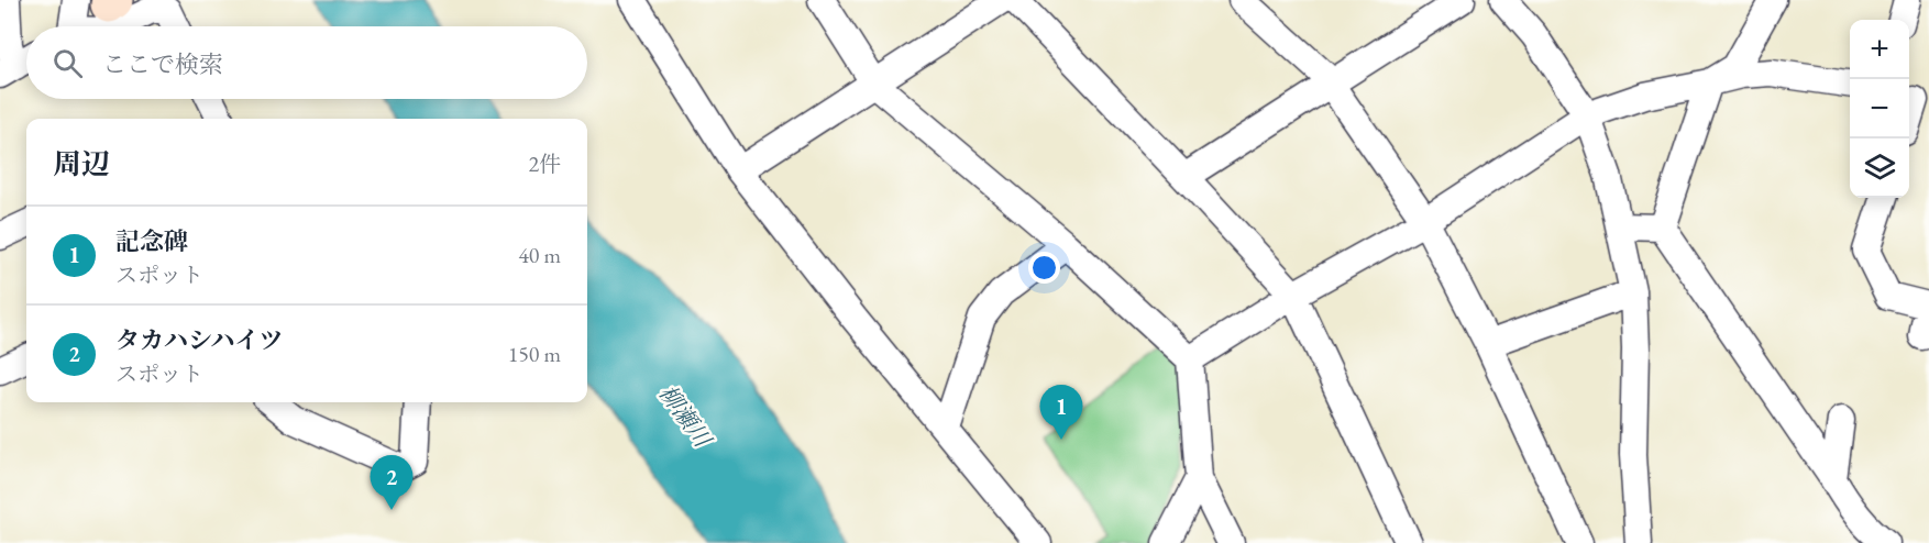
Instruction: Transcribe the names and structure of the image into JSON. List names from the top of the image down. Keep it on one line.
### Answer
{"water":["柳瀬川"],"page":{"map_buttons":["+","−"],"search":"ここで検索","heading":["周辺","2件"],"list":[{"mark":"1","name":"記念碑","note":"スポット","value":"40 m"},{"mark":"2","name":"タカハシハイツ","note":"スポット","value":"150 m"}],"pins":["1","2"]}}
